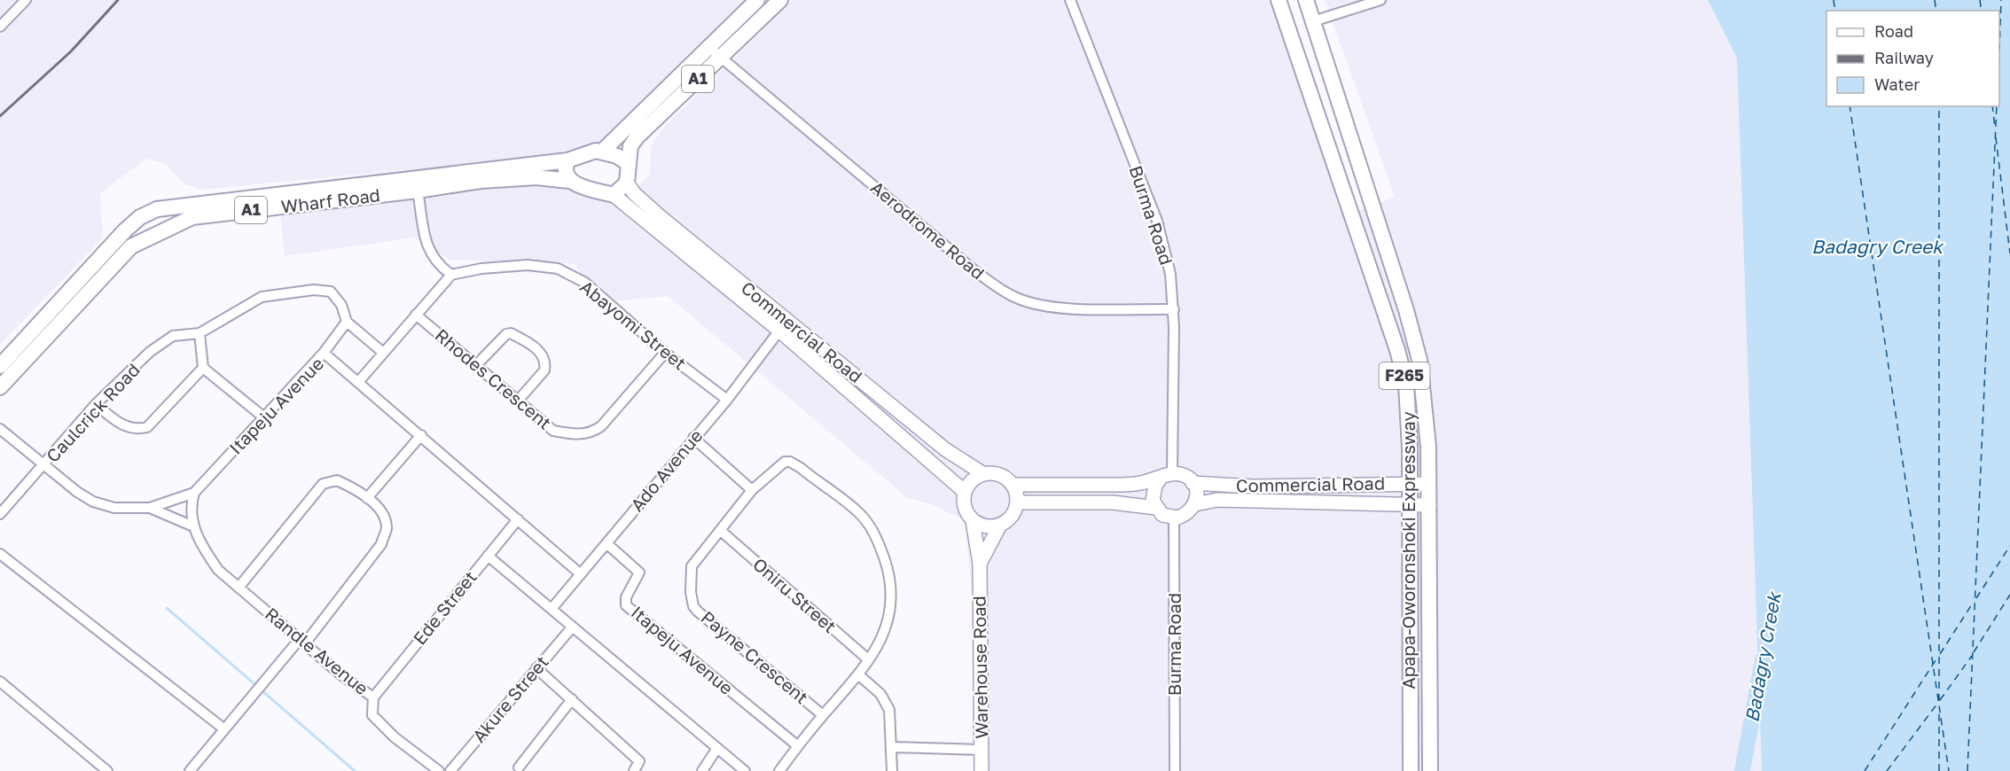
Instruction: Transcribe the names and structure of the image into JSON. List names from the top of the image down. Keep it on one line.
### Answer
{"streets":{"main road":["A1","Wharf Road","Commercial Road","F265","Apapa-Oworonshoki Expressway","Warehouse Road"],"street":["Burma Road","Aerodrome Road","Abayomi Street","Rhodes Crescent","Itapeju Avenue","Caulcrick Road","Ado Avenue","Oniru Street","Ede Street","Randle Avenue","Payne Crescent","Akure Street"]},"crossings":[["A1","Wharf Road"],["A1","Aerodrome Road"],["Wharf Road","Commercial Road"],["Burma Road","Aerodrome Road"],["Burma Road","Commercial Road"],["Abayomi Street","Rhodes Crescent"],["Abayomi Street","Ado Avenue"],["Commercial Road","Ado Avenue"],["Commercial Road","Apapa-Oworonshoki Expressway"],["Commercial Road","Warehouse Road"],["Itapeju Avenue","Caulcrick Road"],["Itapeju Avenue","Ado Avenue"],["Itapeju Avenue","Ede Street"],["Oniru Street","Payne Crescent"],["Ede Street","Randle Avenue"]],"water":["Badagry Creek"],"legend":["Road","Railway","Water"]}
